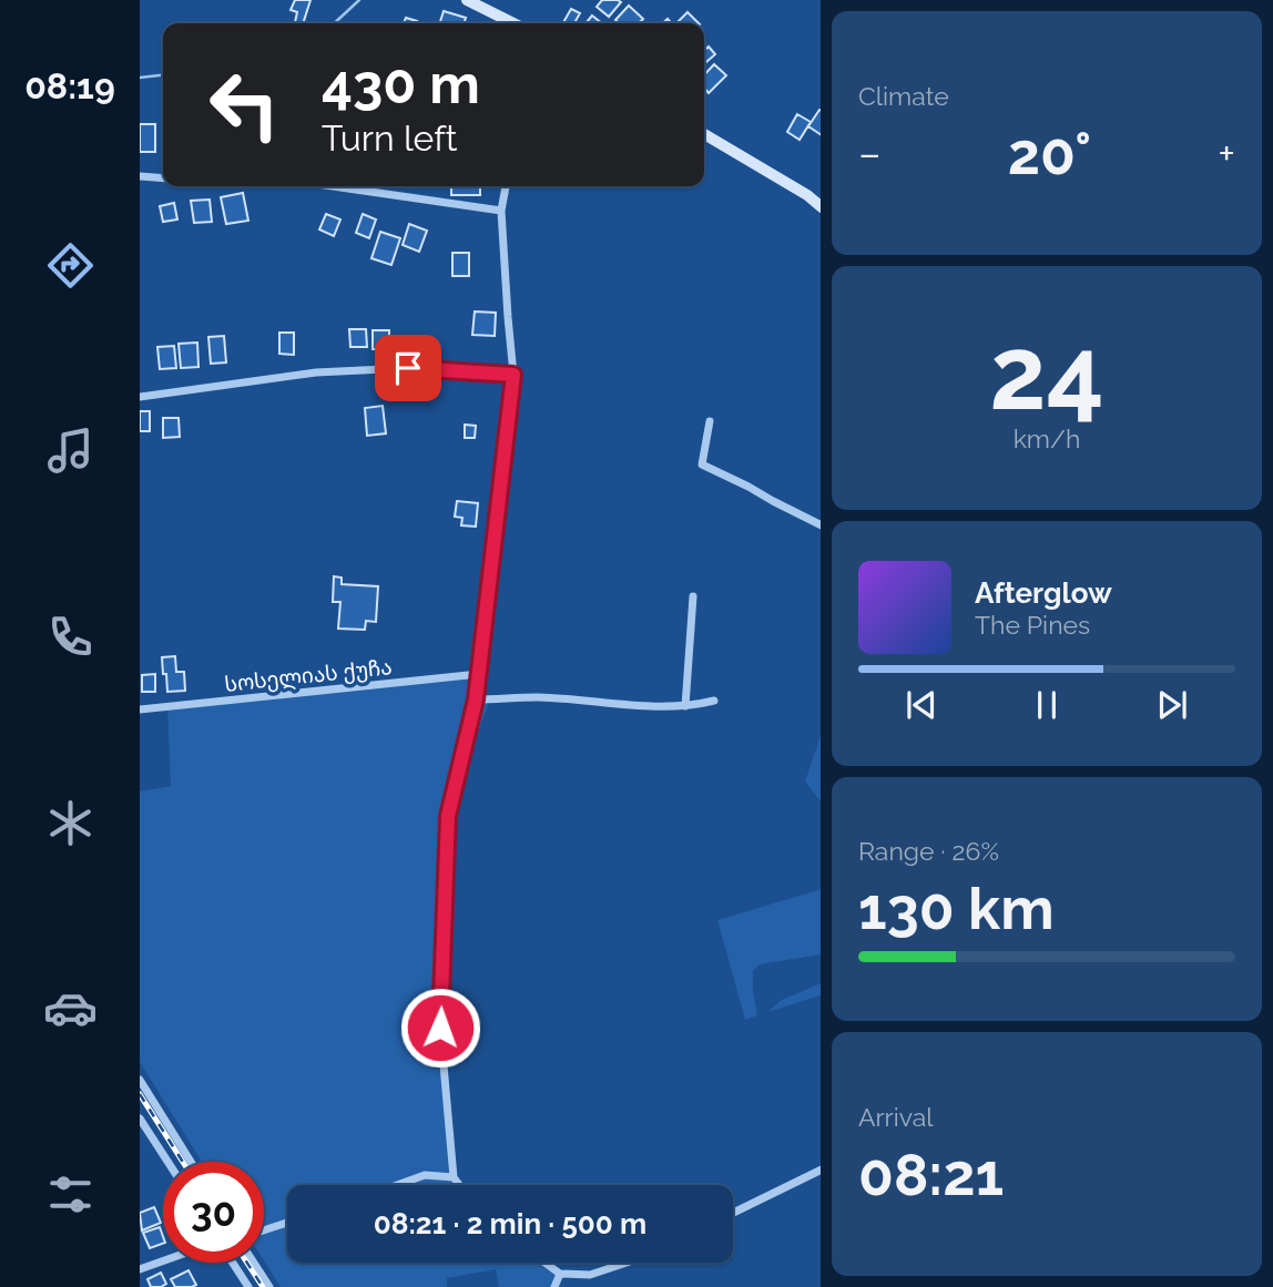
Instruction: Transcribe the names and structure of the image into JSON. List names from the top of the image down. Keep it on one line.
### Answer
{"streets":{"street":["სოსელიას ქუჩა"]},"page":{"tabs":"08:19","tile":["Climate",["24","km/h"],["Range · 26%","130 km"],["Arrival","08:21"]],"turn":["430 m","Turn left"],"heat":["−","20°","+"],"song":["Afterglow","The Pines"],"limit":"30","trip":"08:21 · 2 min · 500 m"}}
